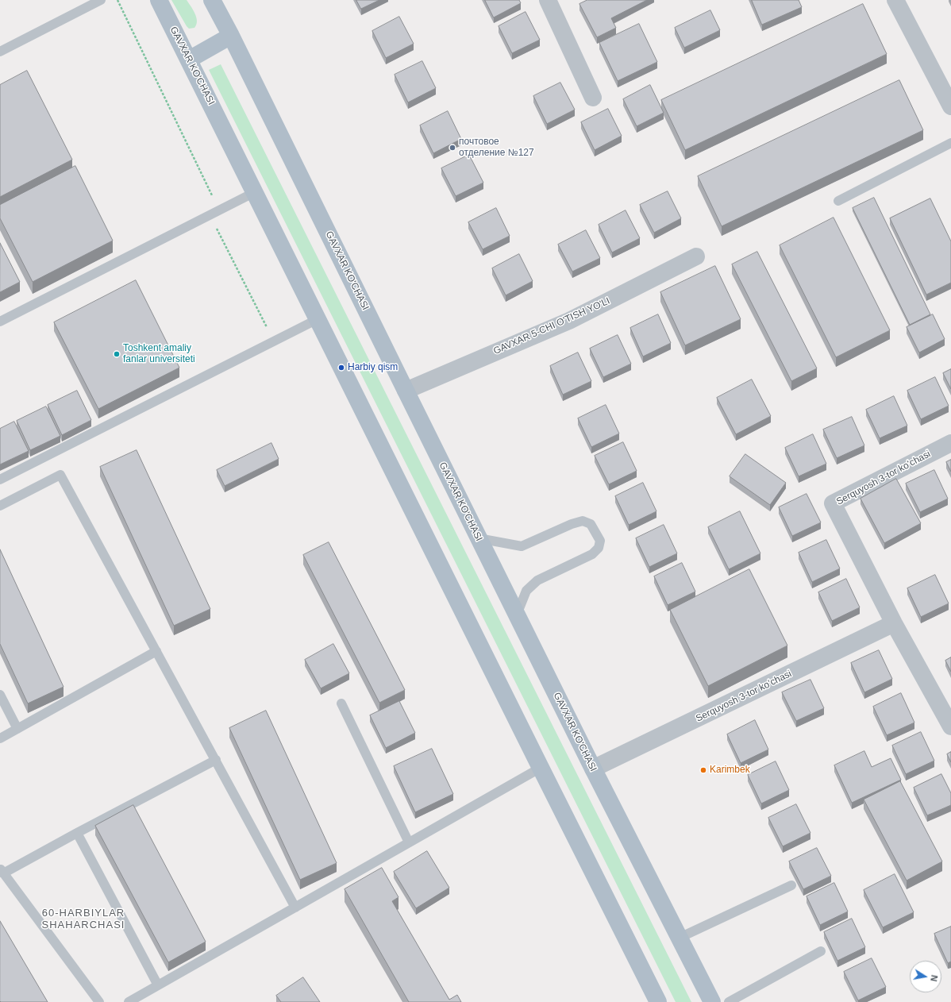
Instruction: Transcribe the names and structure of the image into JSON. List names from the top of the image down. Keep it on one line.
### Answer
{"streets":{"main road":["GAVXAR KO'CHASI"],"street":["GAVXAR 5-CHI O'TISH YO'LI","Serquyosh 3-tor koʻchasi"]},"crossings":[["GAVXAR KO'CHASI","GAVXAR 5-CHI O'TISH YO'LI"],["GAVXAR KO'CHASI","Serquyosh 3-tor koʻchasi"]],"districts":["60-HARBIYLAR SHAHARCHASI"],"places":["почтовое отделение №127","Toshkent amaliy fanlar universiteti","Harbiy qism","Karimbek"],"north":"right"}
